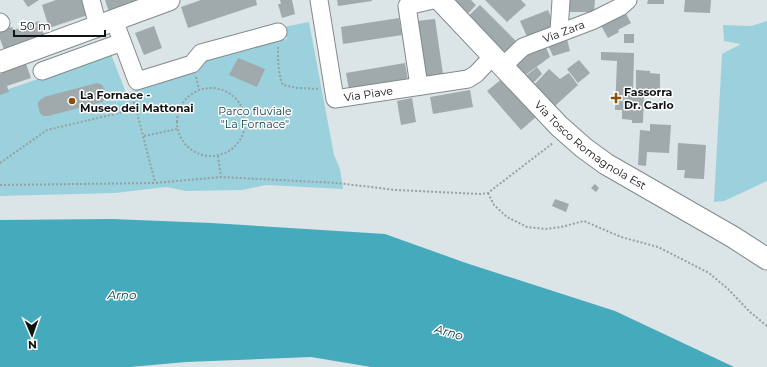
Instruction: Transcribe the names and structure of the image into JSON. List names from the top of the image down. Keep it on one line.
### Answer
{"streets":{"main road":["Via Tosco Romagnola Est"],"street":["Via Zara","Via Piave"]},"crossings":[["Via Zara","Via Piave"],["Via Zara","Via Tosco Romagnola Est"],["Via Piave","Via Tosco Romagnola Est"]],"water":["Arno"],"parks":["Parco fluviale \"La Fornace\""],"places":{"health":["Fassorra Dr. Carlo"],"other":["La Fornace - Museo dei Mattonai"]},"scale_bar":"50 m","north":"bottom"}
